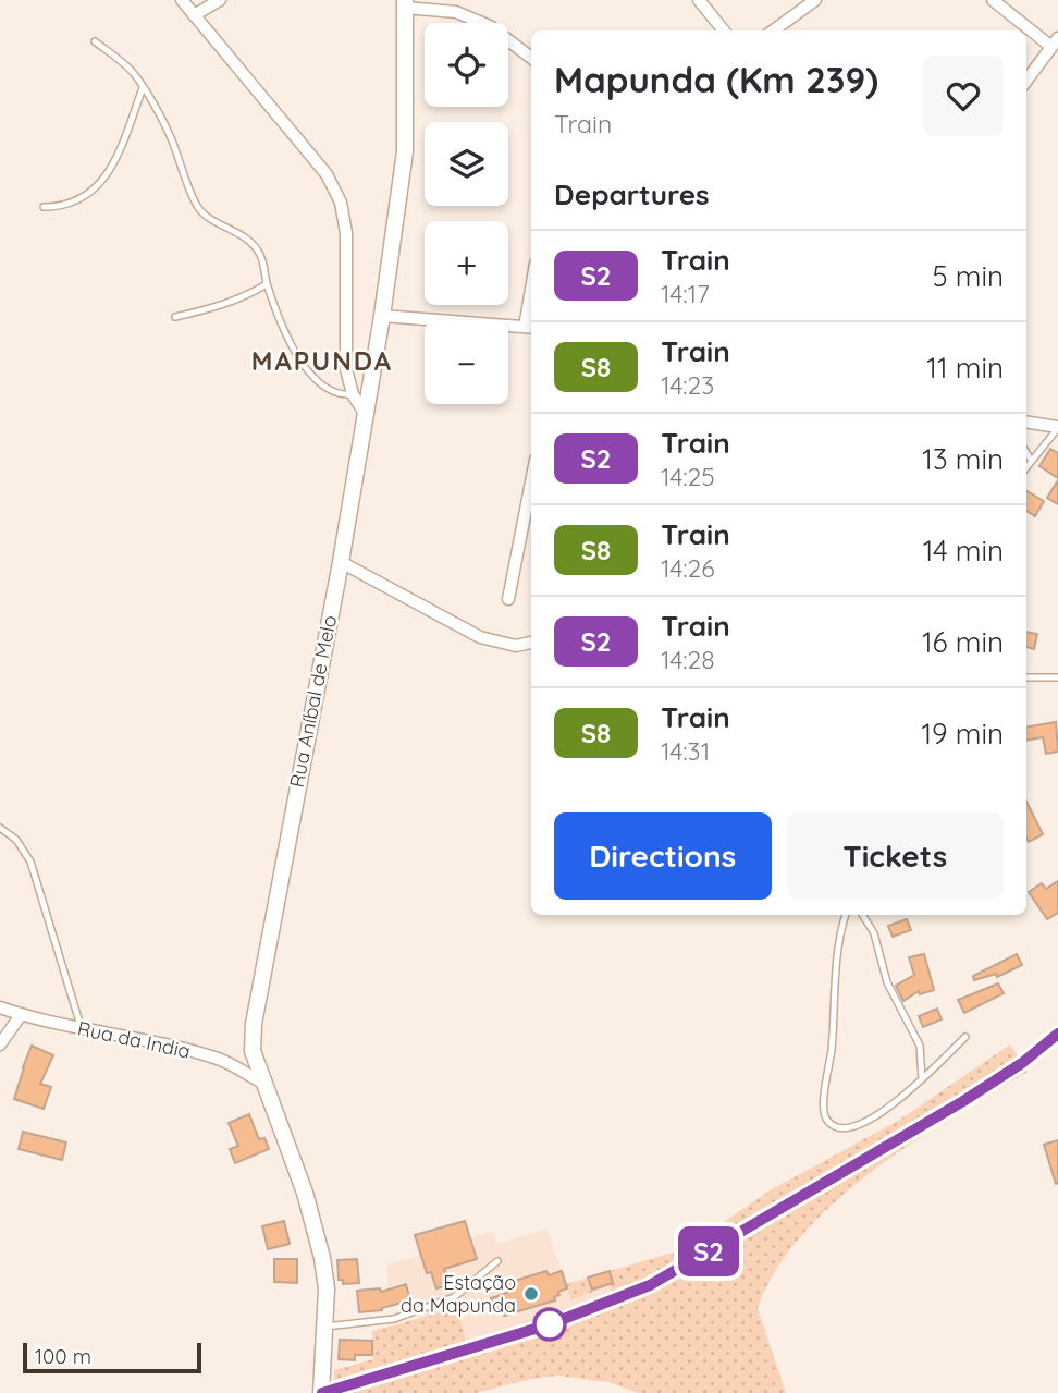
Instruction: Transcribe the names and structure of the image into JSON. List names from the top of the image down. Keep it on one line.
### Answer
{"streets":{"street":["Rua Aníbal de Melo","Rua da India"]},"crossings":[["Rua Aníbal de Melo","Rua da India"]],"districts":["MAPUNDA"],"places":["Estação da Mapunda"],"scale_bar":"100 m","page":{"on_map":"S2","map_buttons":["+","−"],"heading":[["Mapunda (Km 239)","Train"],"Departures"],"list":[{"mark":"S2","name":"Train","note":"14:17","value":"5 min"},{"mark":"S8","name":"Train","note":"14:23","value":"11 min"},{"mark":"S2","name":"Train","note":"14:25","value":"13 min"},{"mark":"S8","name":"Train","note":"14:26","value":"14 min"},{"mark":"S2","name":"Train","note":"14:28","value":"16 min"},{"mark":"S8","name":"Train","note":"14:31","value":"19 min"}],"buttons":["Directions","Tickets"],"scale":"100 m"}}
